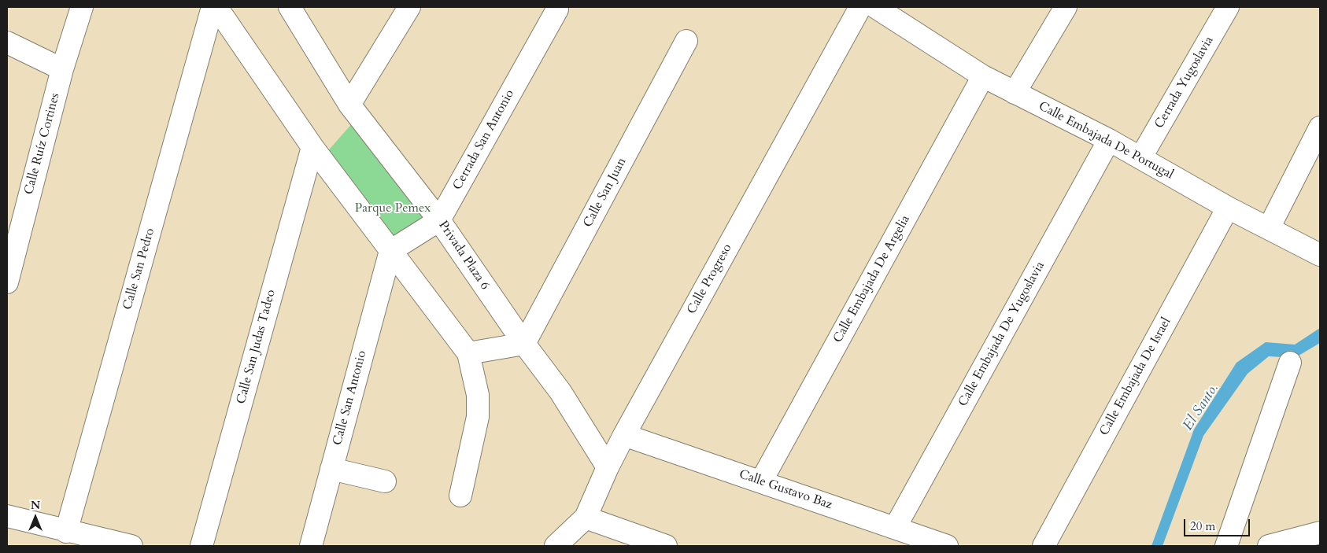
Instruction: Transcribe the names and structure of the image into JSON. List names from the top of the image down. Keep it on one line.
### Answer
{"streets":{"street":["Cerrada Yugoslavia","Cerrada San Antonio","Calle Embajada De Portugal","Calle Ruíz Cortines","Calle San Juan","Privada Plaza 6","Calle San Pedro","Calle Progreso","Calle Embajada De Argelia","Calle Embajada De Yugoslavia","Calle San Judas Tadeo","Calle Embajada De Israel","Calle San Antonio","Calle Gustavo Baz"]},"crossings":[["Cerrada Yugoslavia","Calle Embajada De Portugal"],["Cerrada San Antonio","Privada Plaza 6"],["Cerrada San Antonio","Calle San Antonio"],["Calle Embajada De Portugal","Calle Embajada De Argelia"],["Calle Embajada De Portugal","Calle Embajada De Yugoslavia"],["Calle Embajada De Portugal","Calle Embajada De Israel"],["Calle San Juan","Privada Plaza 6"],["Privada Plaza 6","Calle Progreso"],["Calle Progreso","Calle Gustavo Baz"],["Calle Embajada De Argelia","Calle Gustavo Baz"],["Calle Embajada De Yugoslavia","Calle Gustavo Baz"]],"water":["El Santo."],"parks":["Parque Pemex"],"scale_bar":"20 m","north":"top"}
